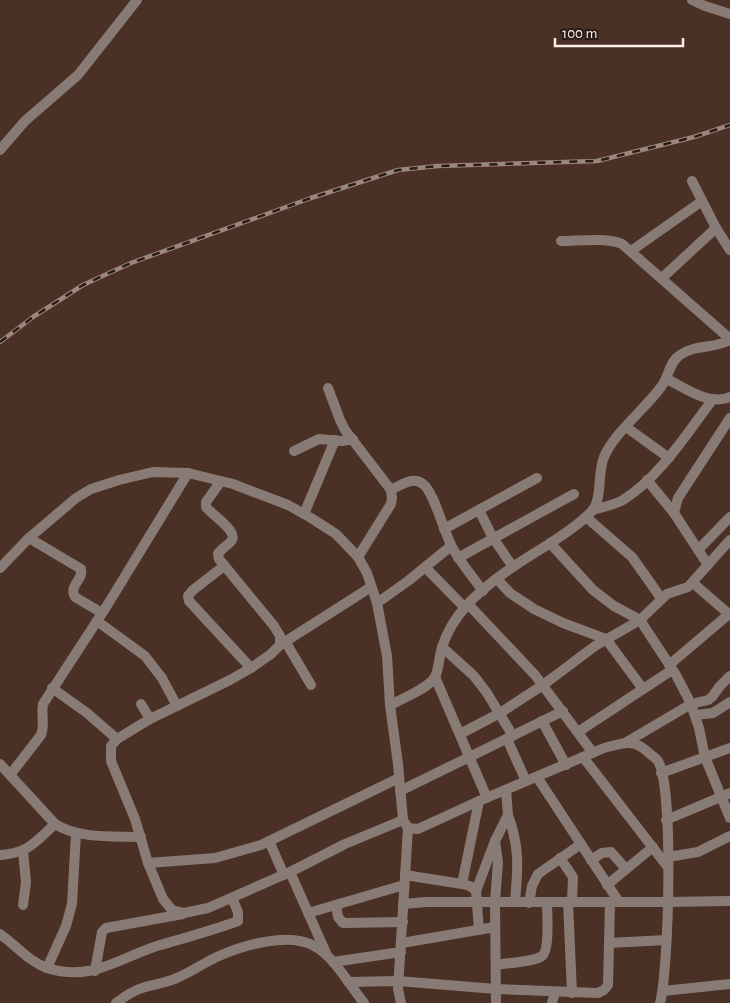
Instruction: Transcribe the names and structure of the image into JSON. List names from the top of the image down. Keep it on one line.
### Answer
{"scale_bar":"100 m"}
